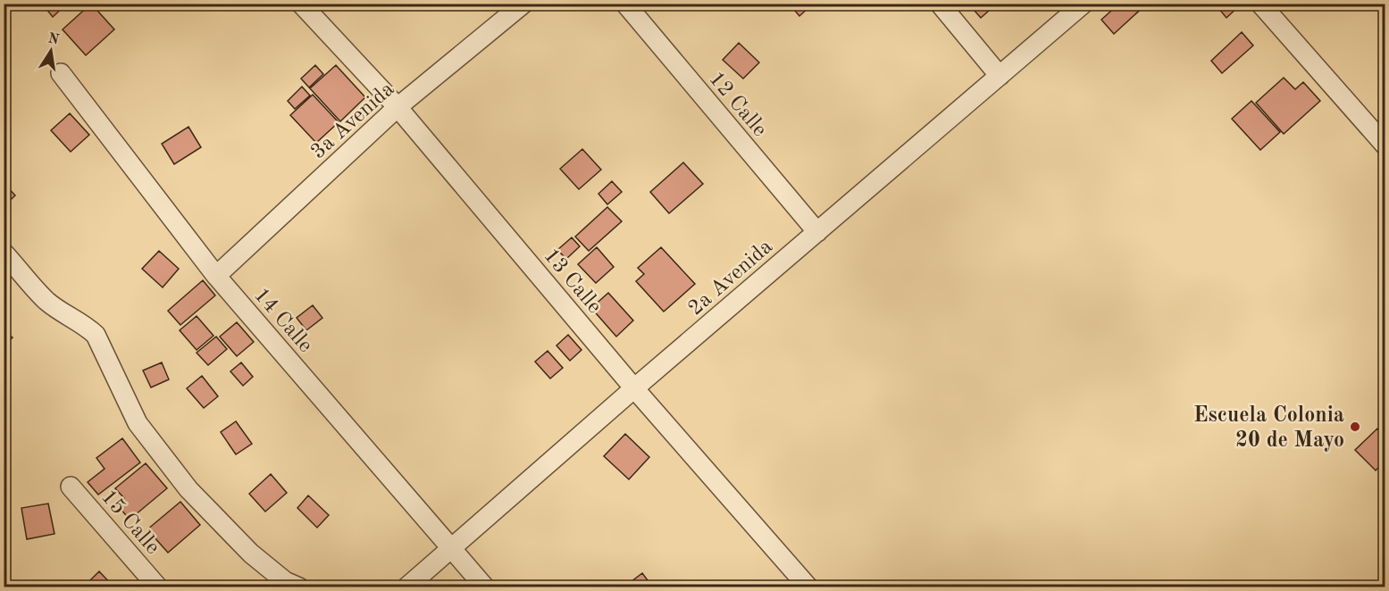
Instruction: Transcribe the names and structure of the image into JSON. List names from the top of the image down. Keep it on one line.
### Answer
{"streets":{"street":["12 Calle","3a Avenida","2a Avenida","13 Calle","14 Calle","15 Calle"]},"crossings":[["12 Calle","2a Avenida"],["3a Avenida","13 Calle"],["3a Avenida","14 Calle"],["2a Avenida","13 Calle"],["2a Avenida","14 Calle"]],"places":["Escuela Colonia 20 de Mayo"],"north":"top"}
